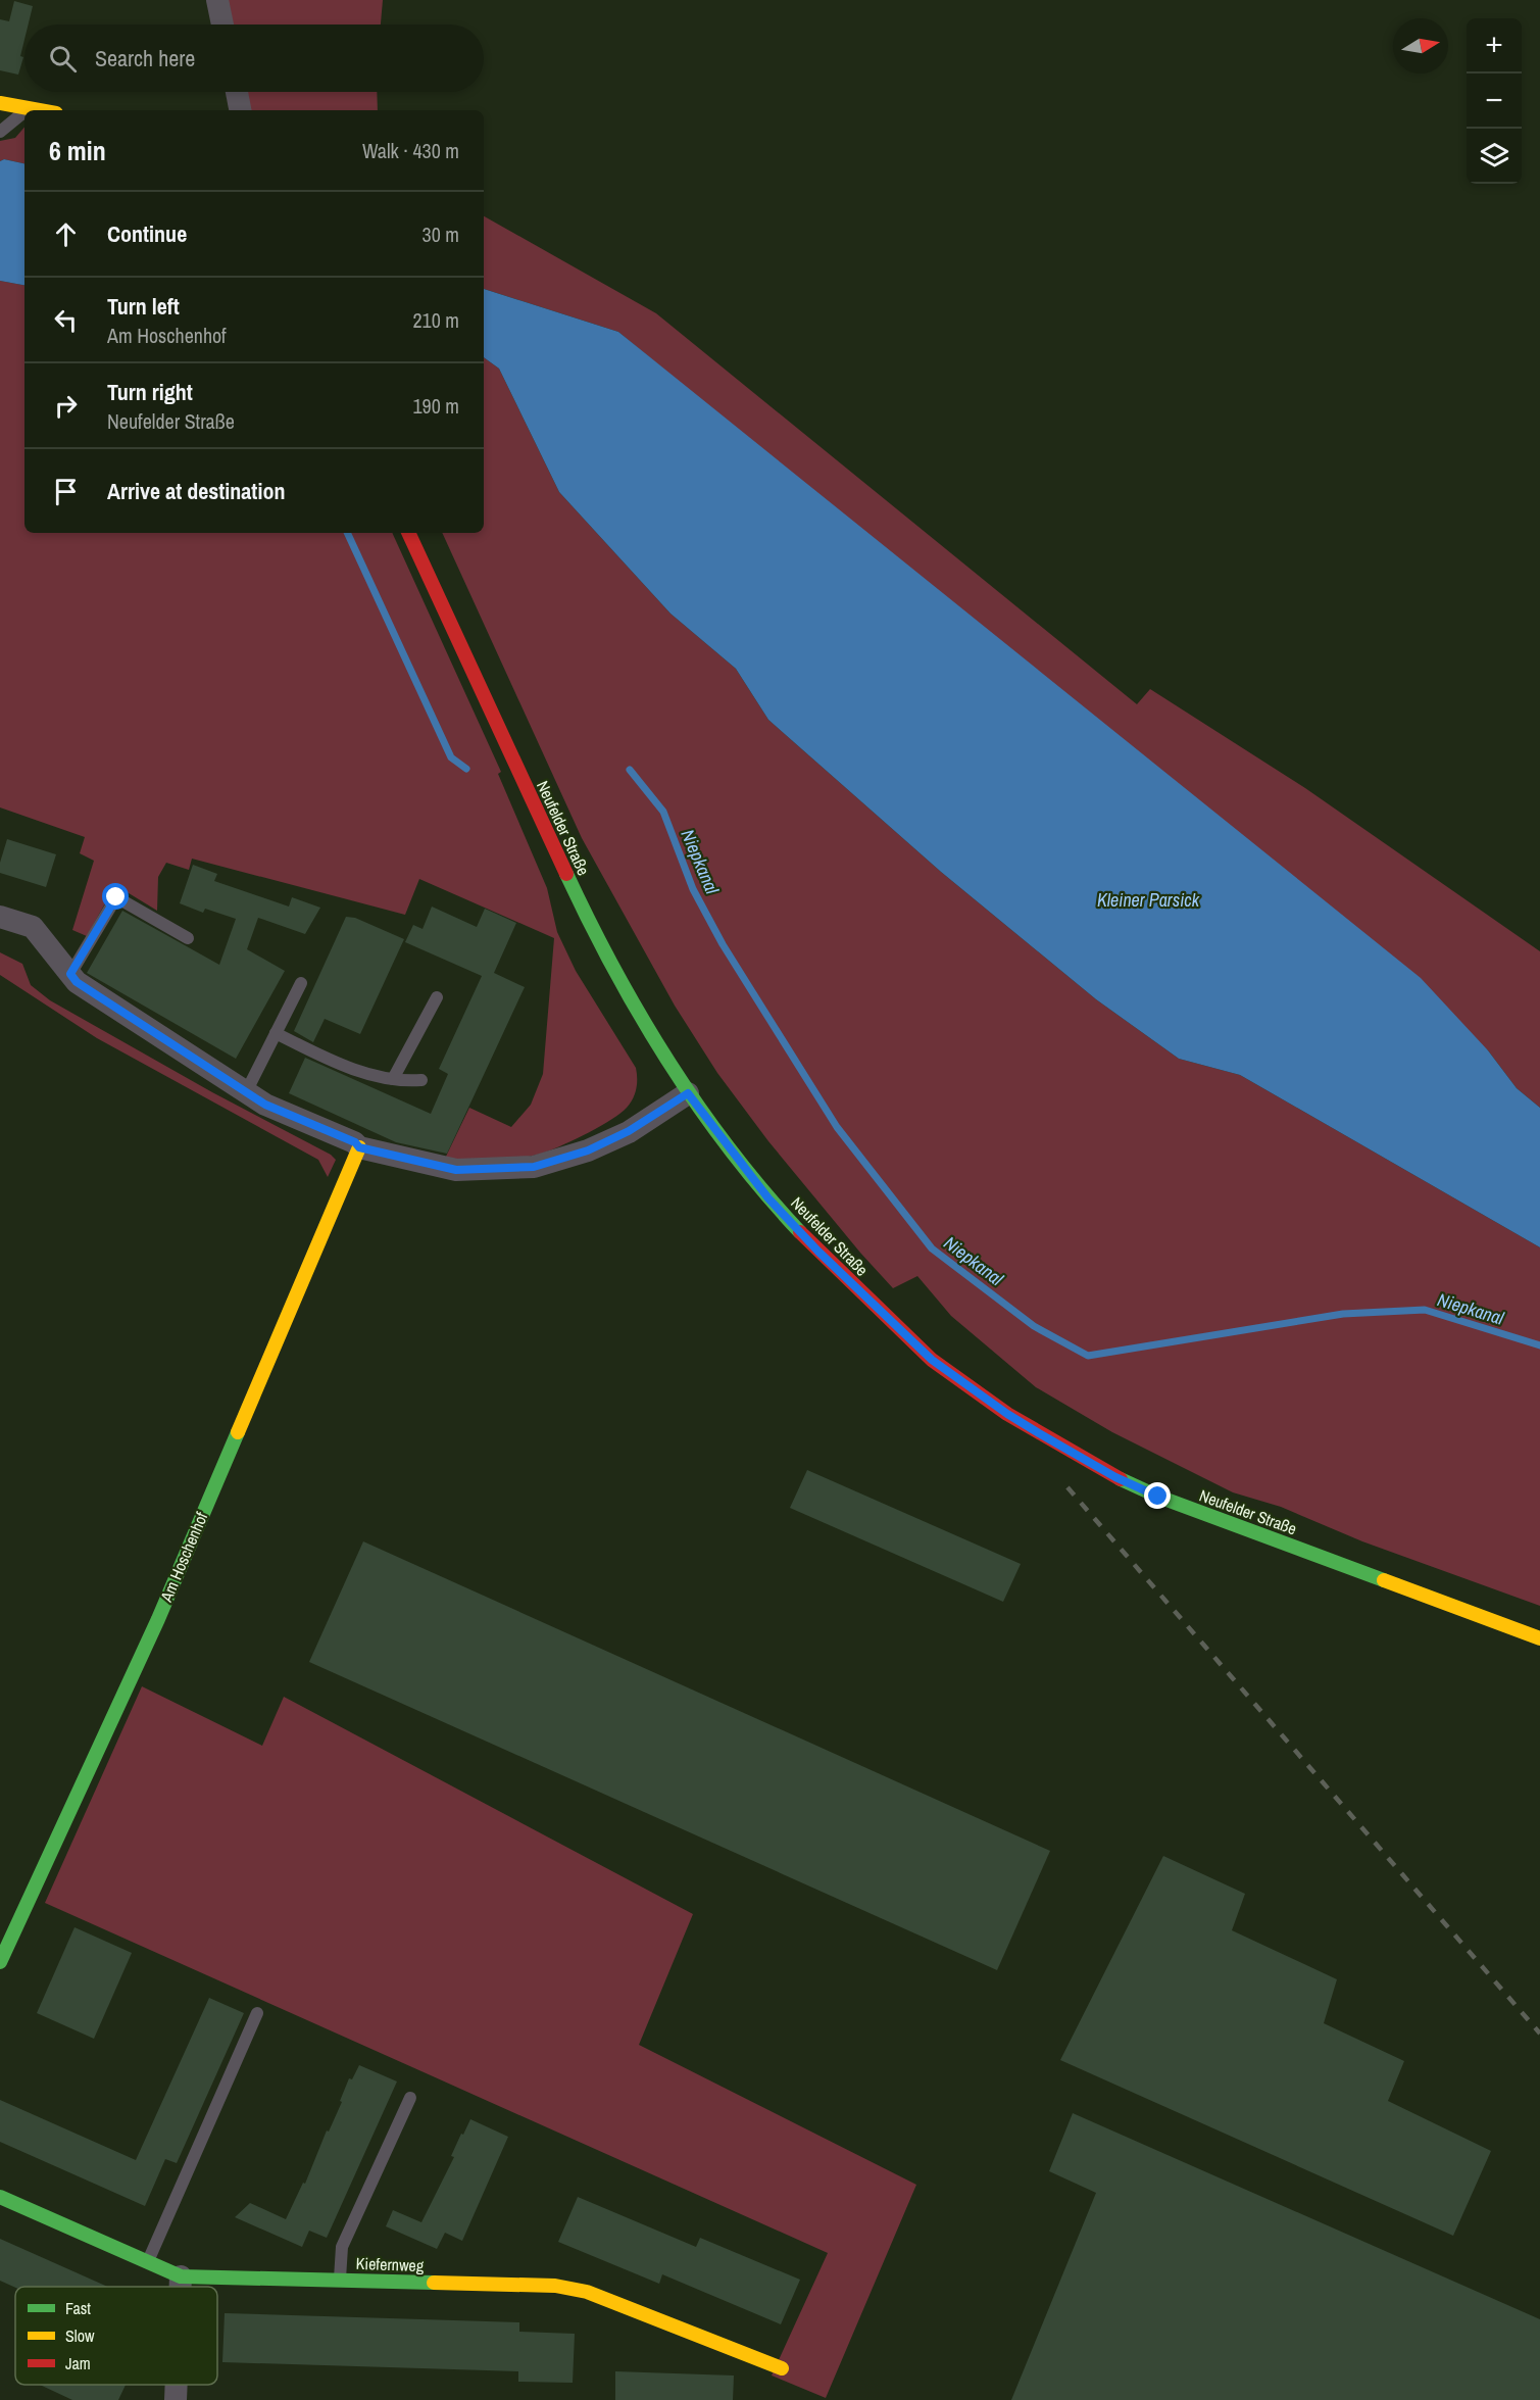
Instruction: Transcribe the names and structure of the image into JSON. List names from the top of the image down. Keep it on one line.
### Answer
{"streets":{"main road":["Neufelder Straße","Am Hoschenhof","Kiefernweg"]},"water":["Niepkanal","Kleiner Parsick"],"legend":["Fast","Slow","Jam"],"north":"right","page":{"map_buttons":["+","−"],"search":"Search here","heading":["6 min","Walk · 430 m"],"list":[["Continue","30 m"],["Turn left","Am Hoschenhof","210 m"],["Turn right","Neufelder Straße","190 m"],"Arrive at destination"]}}
